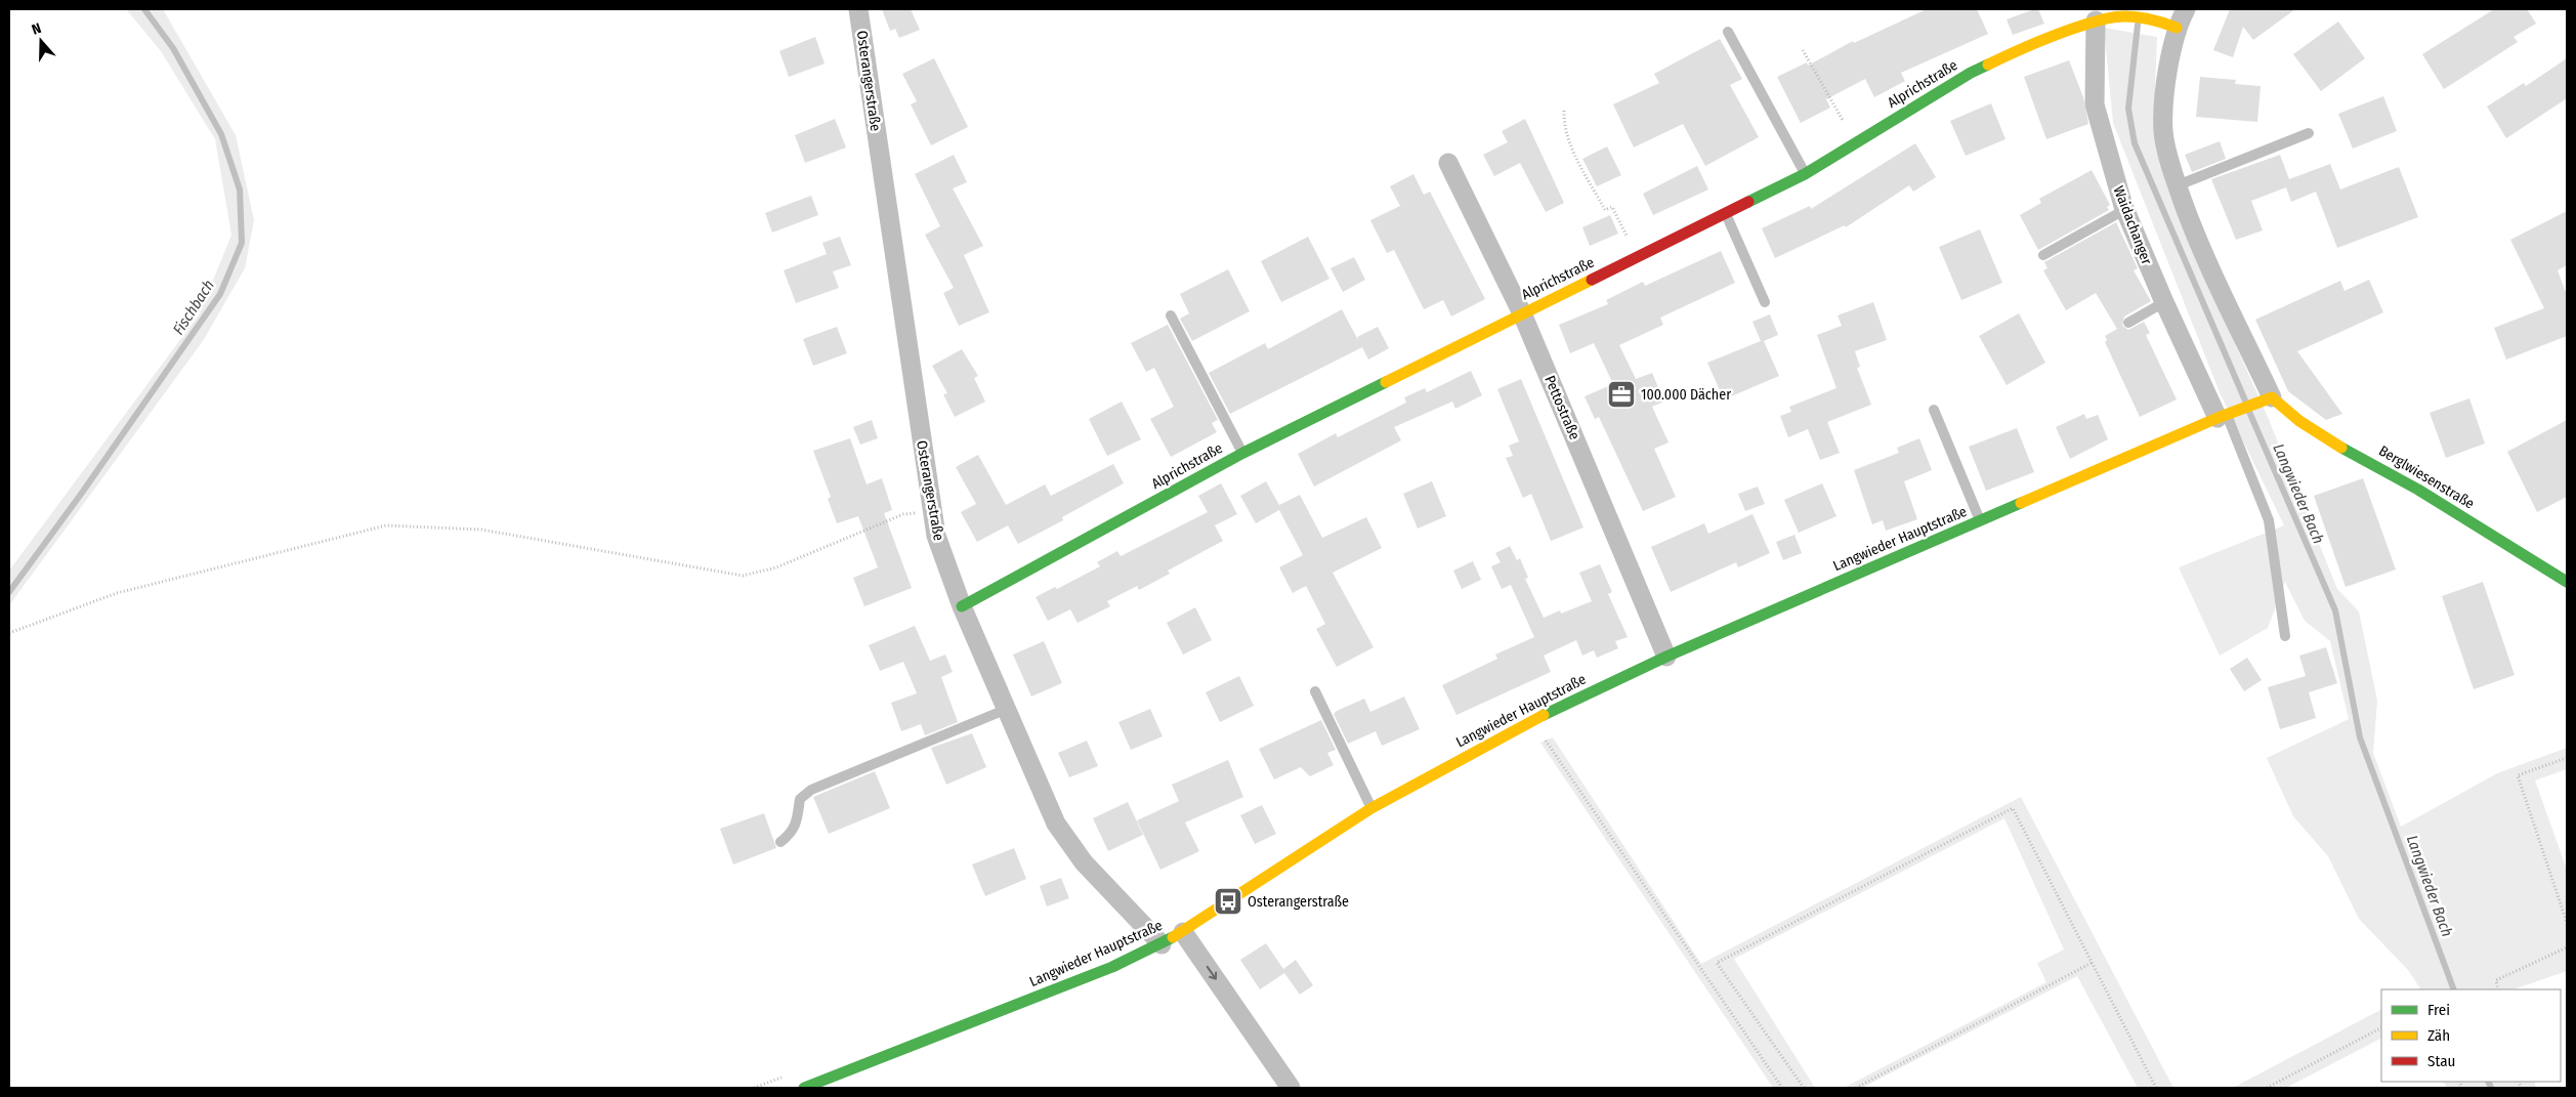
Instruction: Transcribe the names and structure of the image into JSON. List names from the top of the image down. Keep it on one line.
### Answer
{"streets":{"street":["Osterangerstraße","Alprichstraße","Waidachanger","Pettostraße","Berglwiesenstraße","Langwieder Hauptstraße"]},"crossings":[["Osterangerstraße","Alprichstraße"],["Osterangerstraße","Langwieder Hauptstraße"],["Alprichstraße","Waidachanger"],["Alprichstraße","Pettostraße"],["Waidachanger","Langwieder Hauptstraße"],["Pettostraße","Langwieder Hauptstraße"],["Berglwiesenstraße","Langwieder Hauptstraße"]],"water":["Fischbach","Langwieder Bach"],"places":{"office":["100.000 Dächer"],"bus stop":["Osterangerstraße"]},"legend":["Frei","Zäh","Stau"],"north":"top"}
